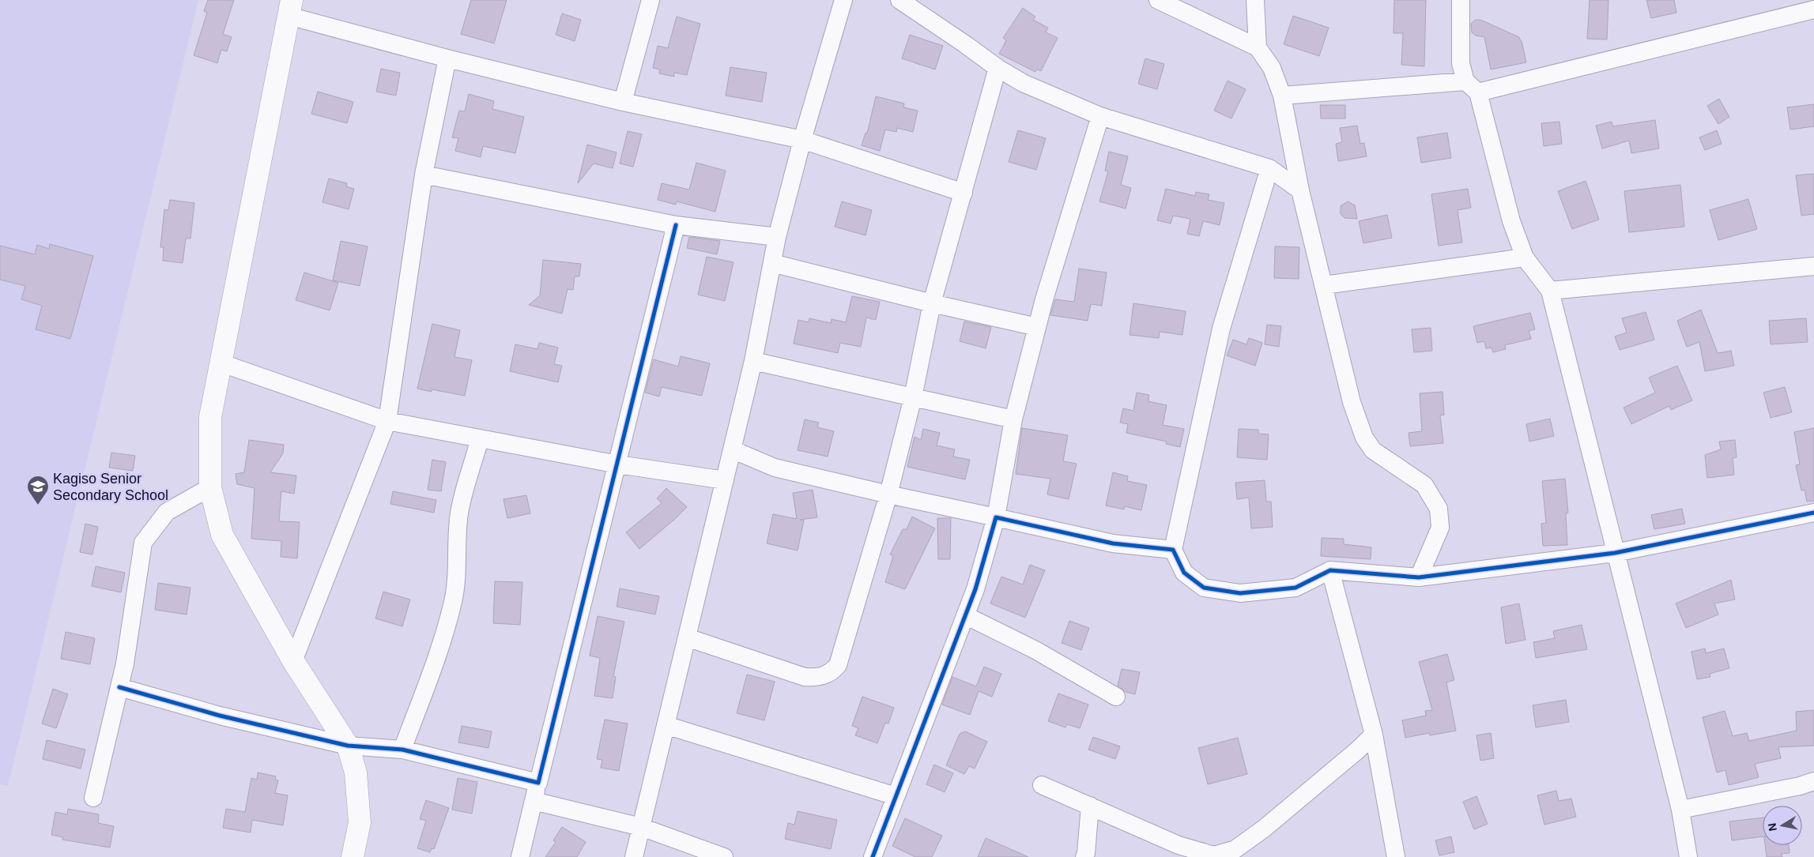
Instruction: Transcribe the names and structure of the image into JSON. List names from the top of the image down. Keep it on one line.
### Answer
{"places":{"school or university":["Kagiso Senior Secondary School"]},"north":"left"}
